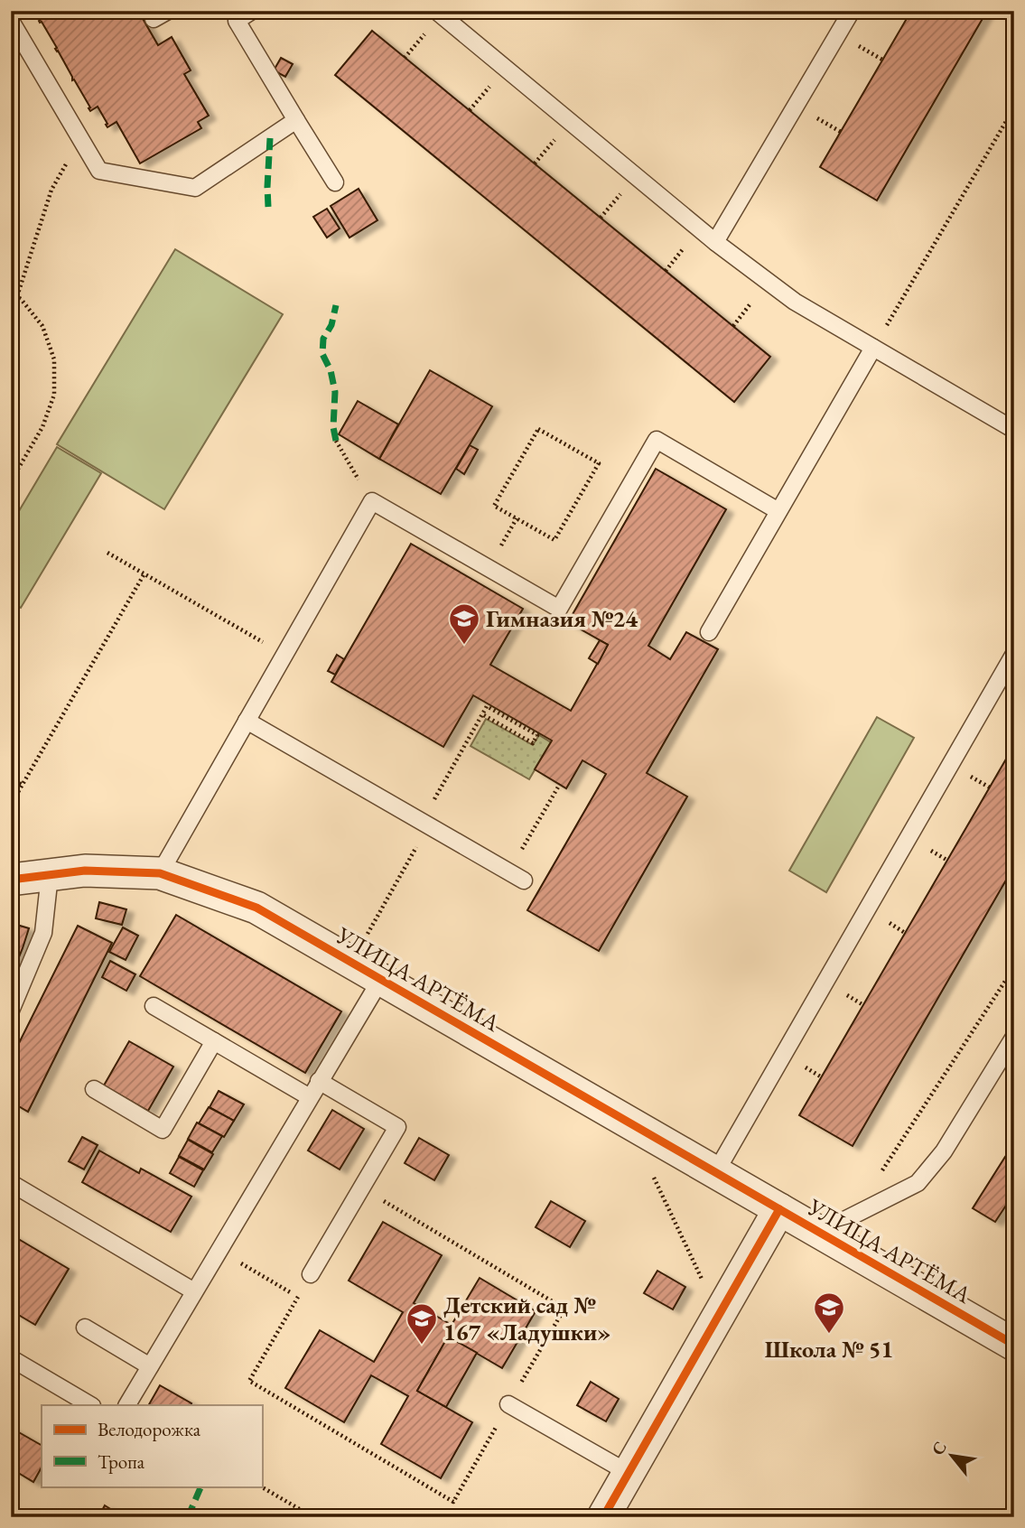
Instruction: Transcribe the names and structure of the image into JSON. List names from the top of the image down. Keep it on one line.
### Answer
{"streets":{"street":["УЛИЦА АРТЁМА"]},"places":{"school or university":["Гимназия №24","Школа № 51","Детский сад № 167 «Ладушки»"]},"legend":["Велодорожка","Тропа"],"north":"top left"}
